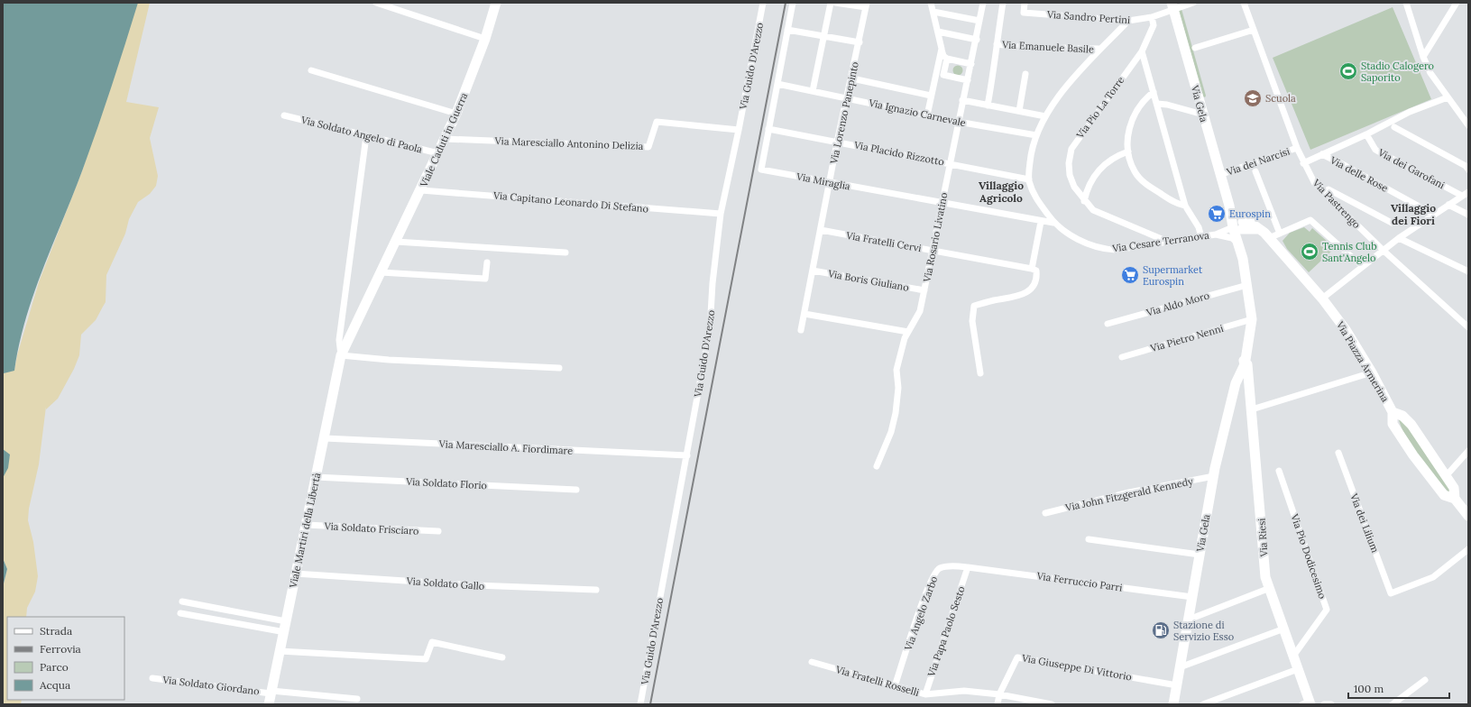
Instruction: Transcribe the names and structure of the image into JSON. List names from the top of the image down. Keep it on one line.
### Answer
{"streets":{"street":["Via Sandro Pertini","Via Emanuele Basile","Via Guido D'Arezzo","Via Gela","Via Pio La Torre","Via Lorenzo Panepinto","Via Ignazio Carnevale","Via Soldato Angelo di Paola","Viale Caduti in Guerra","Via Maresciallo Antonino Delizia","Via Placido Rizzotto","Via dei Narcisi","Via dei Garofani","Via delle Rose","Via Miraglia","Via Capitano Leonardo Di Stefano","Via Pastrengo","Via Rosario Livatino","Via Fratelli Cervi","Via Cesare Terranova","Via Boris Giuliano","Via Aldo Moro","Via Pietro Nenni","Via Piazza Armerina","Via Maresciallo A. Fiordimare","Via Soldato Florio","Via John Fitzgerald Kennedy","Via dei Lilium","Via Soldato Frisciaro","Viale Martiri della Libertà","Via Riesi","Via Pio Dodicesimo","Via Ferruccio Parri","Via Soldato Gallo","Via Angelo Zarbo","Via Papa Paolo Sesto","Via Giuseppe Di Vittorio","Via Fratelli Rosselli","Via Soldato Giordano"]},"crossings":[["Via Sandro Pertini","Via Gela"],["Via Sandro Pertini","Via Pio La Torre"],["Via Sandro Pertini","Via Cesare Terranova"],["Via Emanuele Basile","Via Cesare Terranova"],["Via Guido D'Arezzo","Via Maresciallo Antonino Delizia"],["Via Guido D'Arezzo","Via Capitano Leonardo Di Stefano"],["Via Guido D'Arezzo","Via Maresciallo A. Fiordimare"],["Via Gela","Via dei Narcisi"],["Via Gela","Via Aldo Moro"],["Via Gela","Via Pietro Nenni"],["Via Gela","Via Piazza Armerina"],["Via Gela","Via John Fitzgerald Kennedy"],["Via Gela","Via Riesi"],["Via Gela","Via Ferruccio Parri"],["Via Gela","Via Giuseppe Di Vittorio"],["Via Pio La Torre","Via Cesare Terranova"],["Via Lorenzo Panepinto","Via Ignazio Carnevale"],["Via Lorenzo Panepinto","Via Placido Rizzotto"],["Via Lorenzo Panepinto","Via Miraglia"],["Via Lorenzo Panepinto","Via Fratelli Cervi"],["Via Lorenzo Panepinto","Via Boris Giuliano"],["Via Ignazio Carnevale","Via Miraglia"],["Via Ignazio Carnevale","Via Rosario Livatino"],["Via Ignazio Carnevale","Via Cesare Terranova"],["Via Soldato Angelo di Paola","Viale Caduti in Guerra"],["Viale Caduti in Guerra","Via Maresciallo Antonino Delizia"],["Viale Caduti in Guerra","Via Capitano Leonardo Di Stefano"],["Viale Caduti in Guerra","Viale Martiri della Libertà"],["Via Placido Rizzotto","Via Miraglia"],["Via Placido Rizzotto","Via Rosario Livatino"],["Via Placido Rizzotto","Via Cesare Terranova"],["Via dei Narcisi","Via Pastrengo"],["Via Miraglia","Via Rosario Livatino"],["Via Miraglia","Via Cesare Terranova"],["Via Rosario Livatino","Via Fratelli Cervi"],["Via Rosario Livatino","Via Boris Giuliano"],["Via Maresciallo A. Fiordimare","Viale Martiri della Libertà"],["Via Soldato Florio","Viale Martiri della Libertà"],["Via Soldato Frisciaro","Viale Martiri della Libertà"],["Viale Martiri della Libertà","Via Soldato Gallo"],["Viale Martiri della Libertà","Via Soldato Giordano"],["Via Riesi","Via Pio Dodicesimo"],["Via Ferruccio Parri","Via Angelo Zarbo"],["Via Ferruccio Parri","Via Papa Paolo Sesto"],["Via Angelo Zarbo","Via Papa Paolo Sesto"],["Via Angelo Zarbo","Via Fratelli Rosselli"],["Via Papa Paolo Sesto","Via Fratelli Rosselli"],["Via Giuseppe Di Vittorio","Via Fratelli Rosselli"]],"districts":["Villaggio Agricolo","Villaggio dei Fiori"],"places":{"sports":["Stadio Calogero Saporito","Tennis Club Sant'Angelo"],"school or university":["Scuola"],"supermarket":["Eurospin","Supermarket Eurospin"],"fuel station":["Stazione di Servizio Esso"]},"legend":["Strada","Ferrovia","Parco","Acqua"],"scale_bar":"100 m"}
